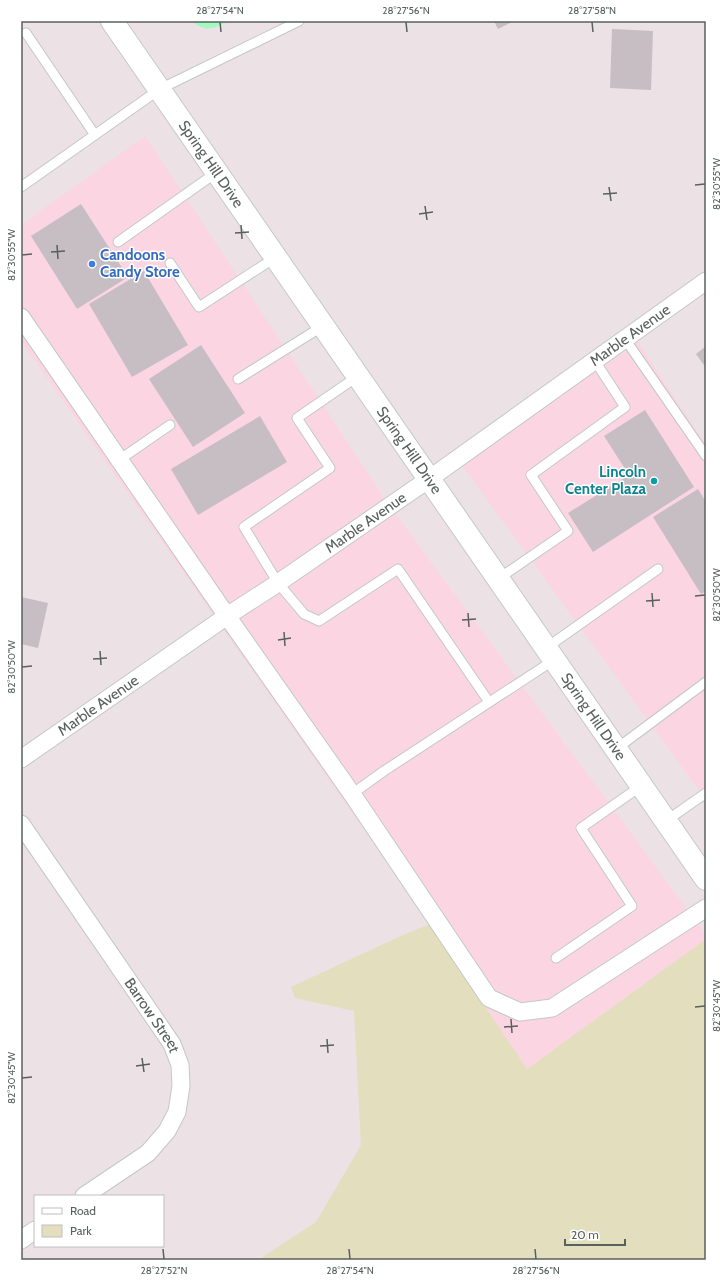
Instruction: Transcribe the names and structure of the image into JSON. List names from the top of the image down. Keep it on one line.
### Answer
{"streets":{"main road":["Spring Hill Drive"],"street":["Marble Avenue","Barrow Street"]},"crossings":[["Spring Hill Drive","Marble Avenue"]],"places":["Candoons Candy Store","Lincoln Center Plaza"],"legend":["Road","Park"],"scale_bar":"20 m","coordinates":["28°27'54\"N","28°27'56\"N","28°27'58\"N","82°30'55\"W","82°30'50\"W","82°30'45\"W","28°27'52\"N"]}
